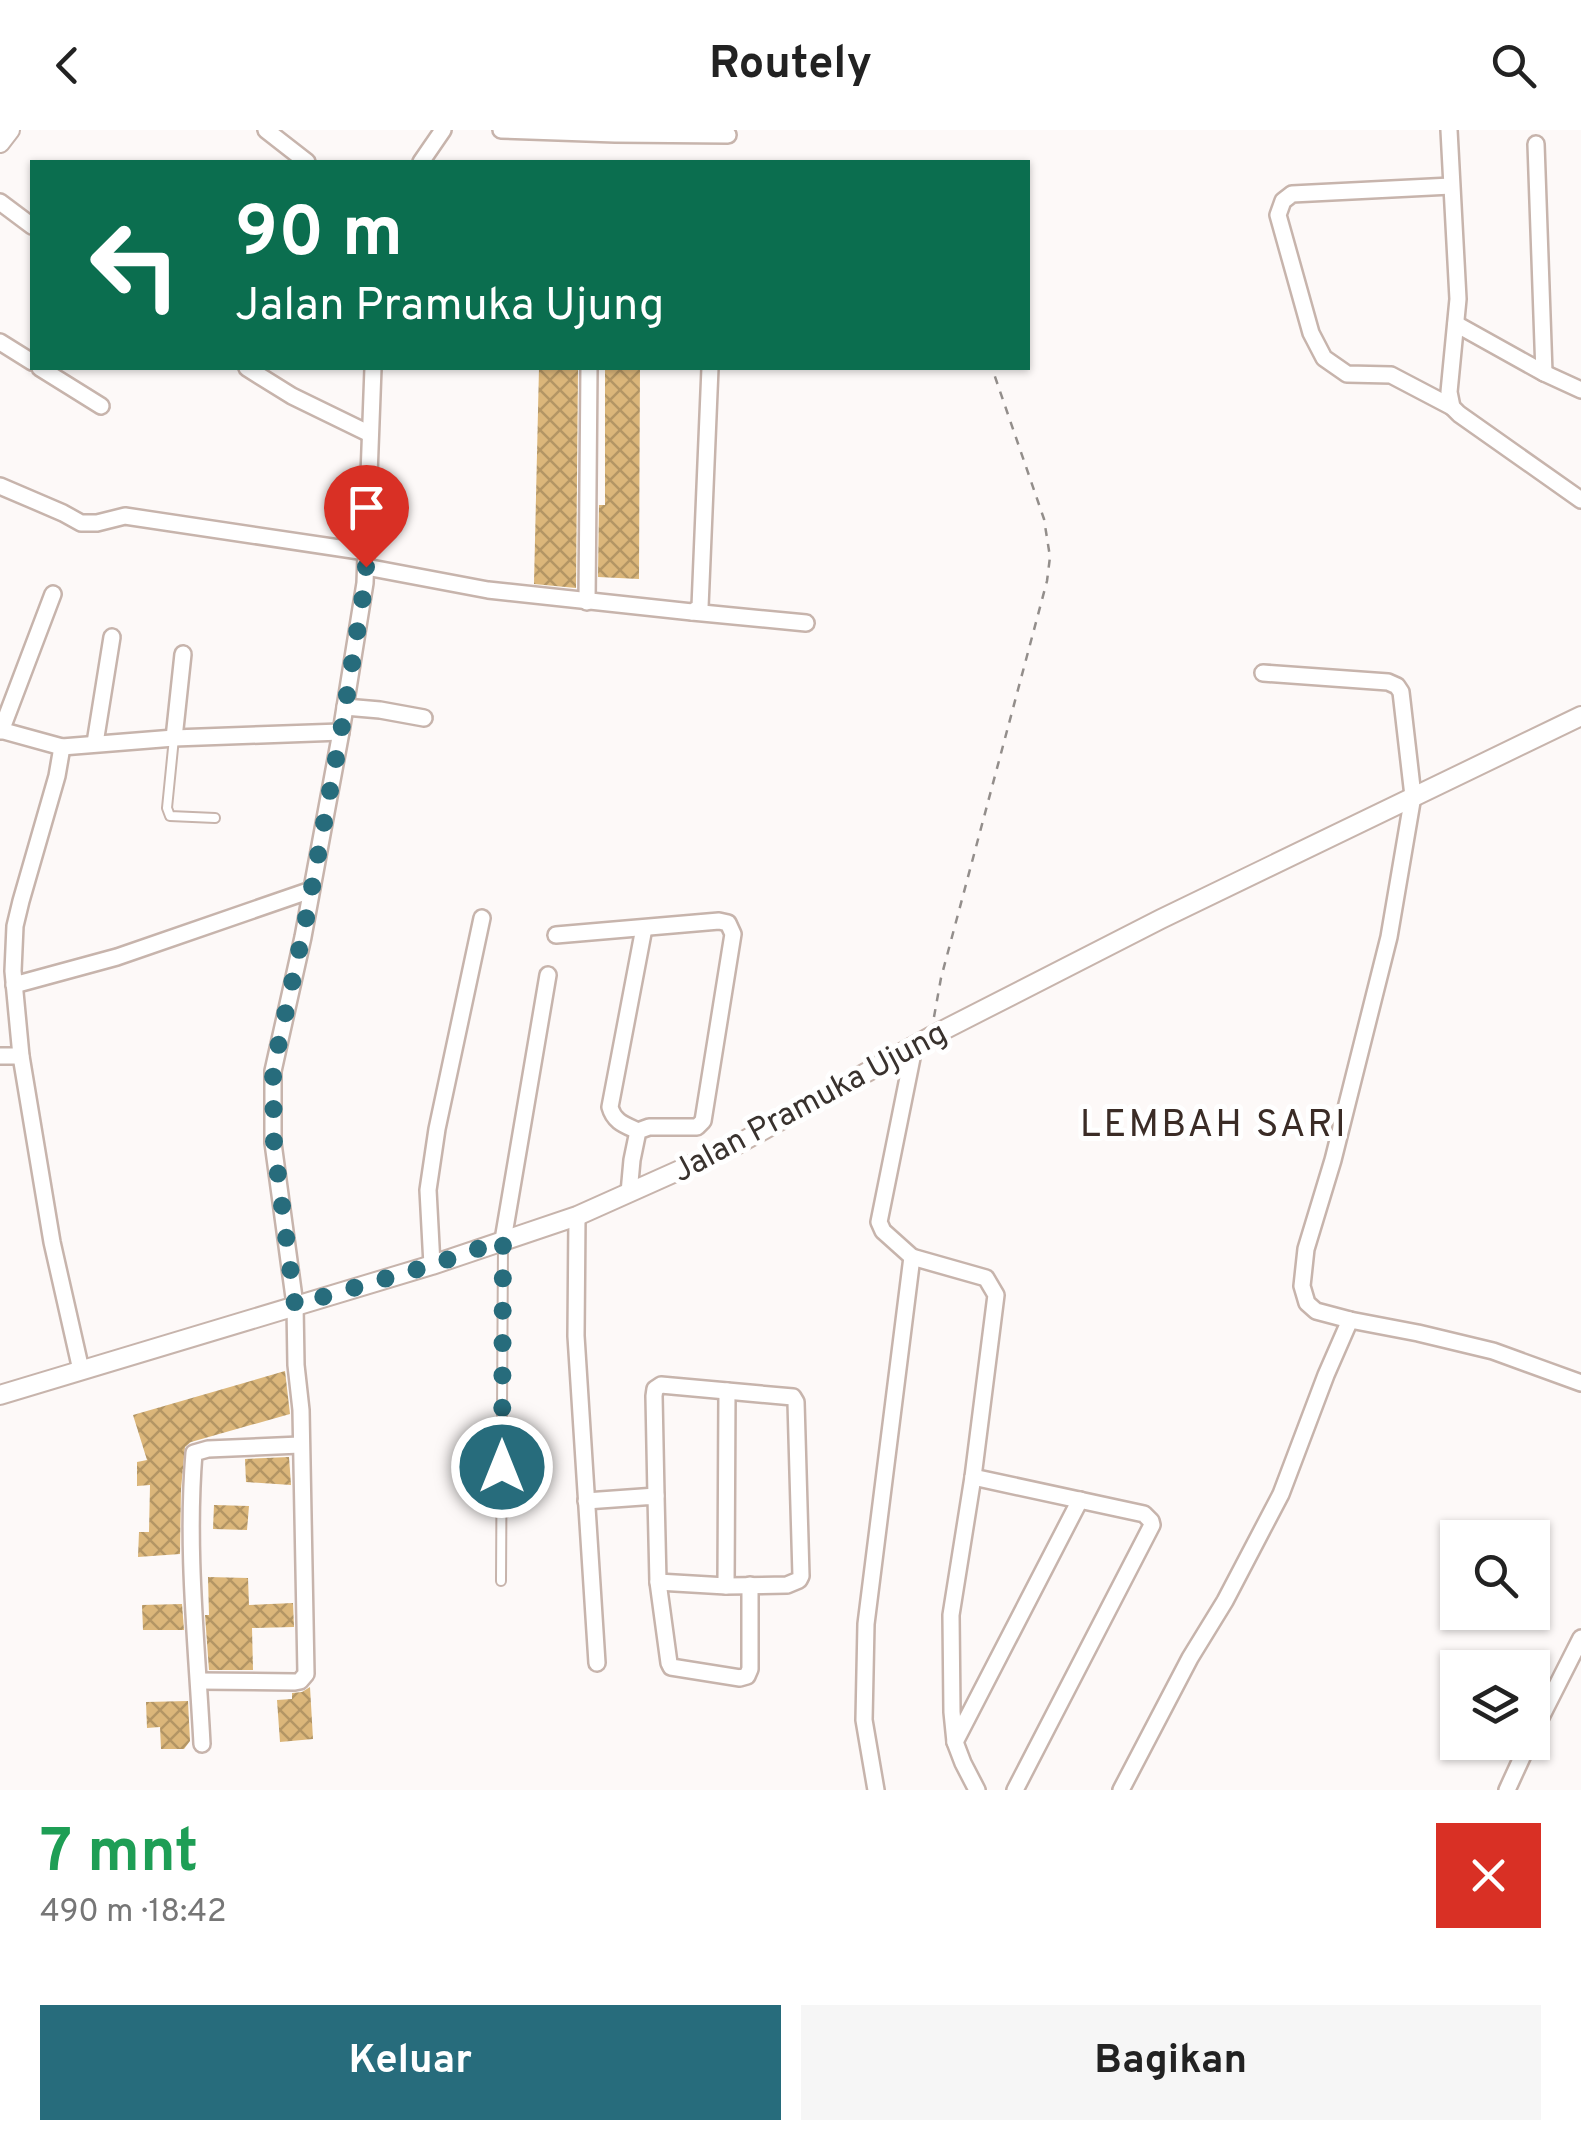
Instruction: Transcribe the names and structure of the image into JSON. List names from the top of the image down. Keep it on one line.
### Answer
{"streets":{"street":["Jalan Pramuka Ujung"]},"districts":["LEMBAH SARI"],"page":{"header":"Routely","turn":["90 m","Jalan Pramuka Ujung"],"heading":["7 mnt","490 m · 18:42"],"buttons":["Keluar","Bagikan"]}}
